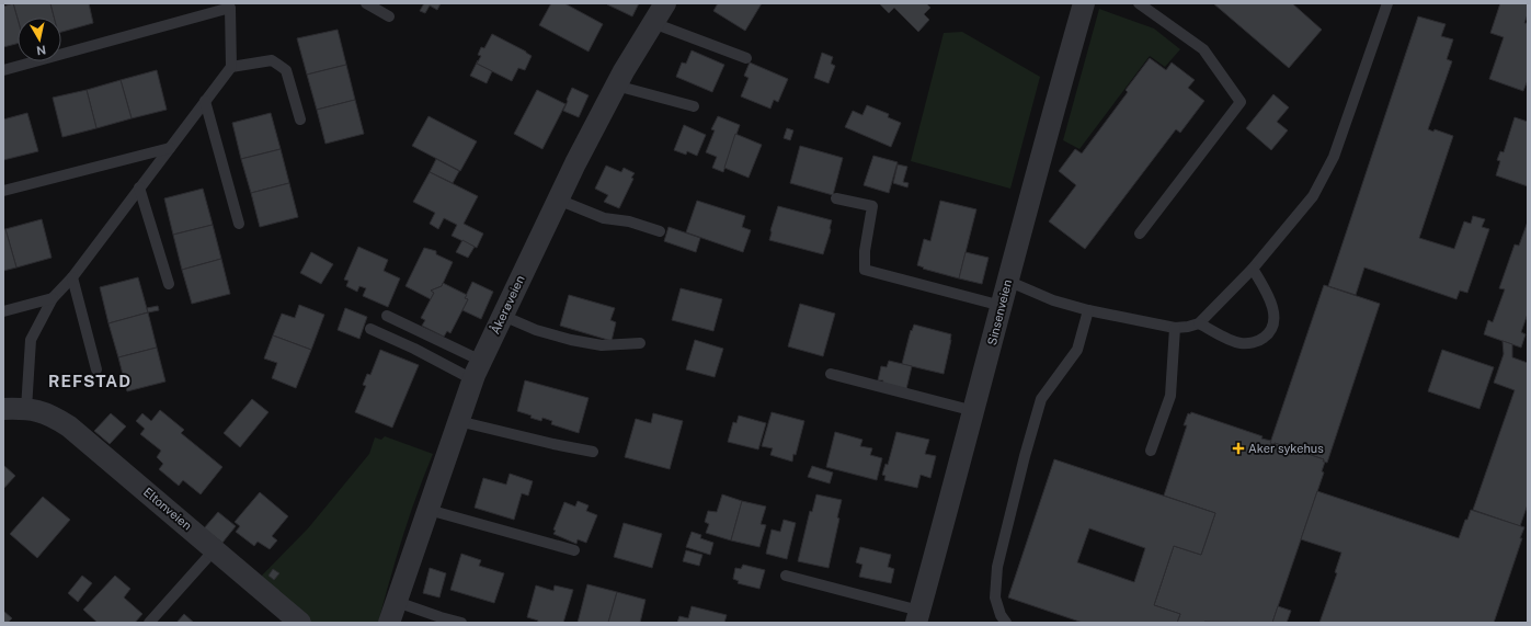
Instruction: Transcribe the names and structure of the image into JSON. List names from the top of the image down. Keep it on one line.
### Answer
{"streets":{"street":["Åkerøveien","Sinsenveien","Eltonveien"]},"districts":["REFSTAD"],"places":{"health":["Aker sykehus"]},"north":"bottom"}
